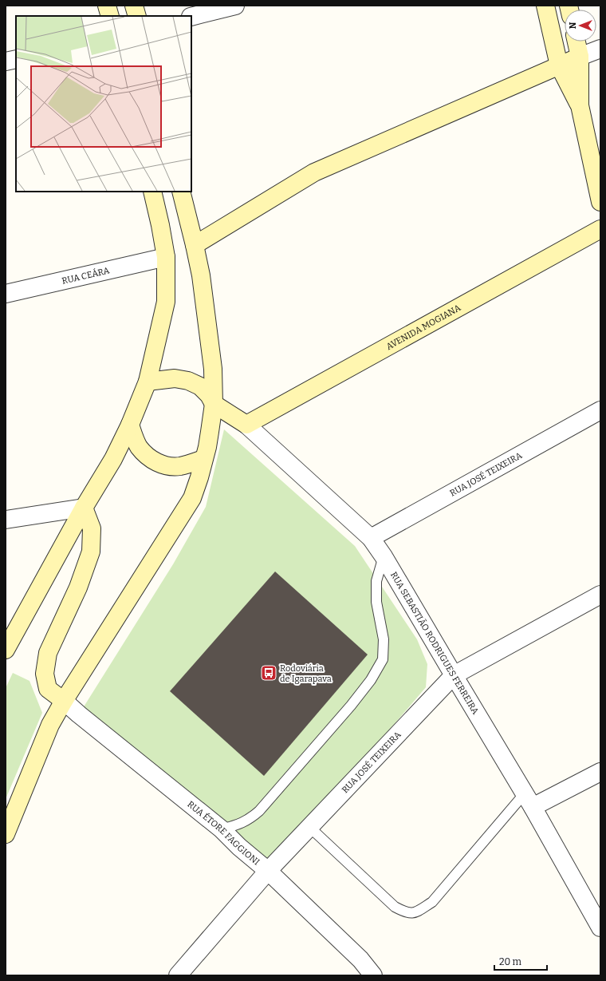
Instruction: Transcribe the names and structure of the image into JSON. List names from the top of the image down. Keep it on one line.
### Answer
{"streets":{"main road":["AVENIDA MOGIANA","RUA SEBASTIÃO RODRIGUES FERREIRA"],"street":["RUA CEÁRA","RUA JOSÉ TEIXEIRA","RUA ÉTORE FAGGIONI"]},"crossings":[["AVENIDA MOGIANA","RUA SEBASTIÃO RODRIGUES FERREIRA"],["RUA JOSÉ TEIXEIRA","RUA SEBASTIÃO RODRIGUES FERREIRA"],["RUA JOSÉ TEIXEIRA","RUA ÉTORE FAGGIONI"]],"places":{"bus stop":["Rodoviária de Igarapava"]},"scale_bar":"20 m","north":"left"}
